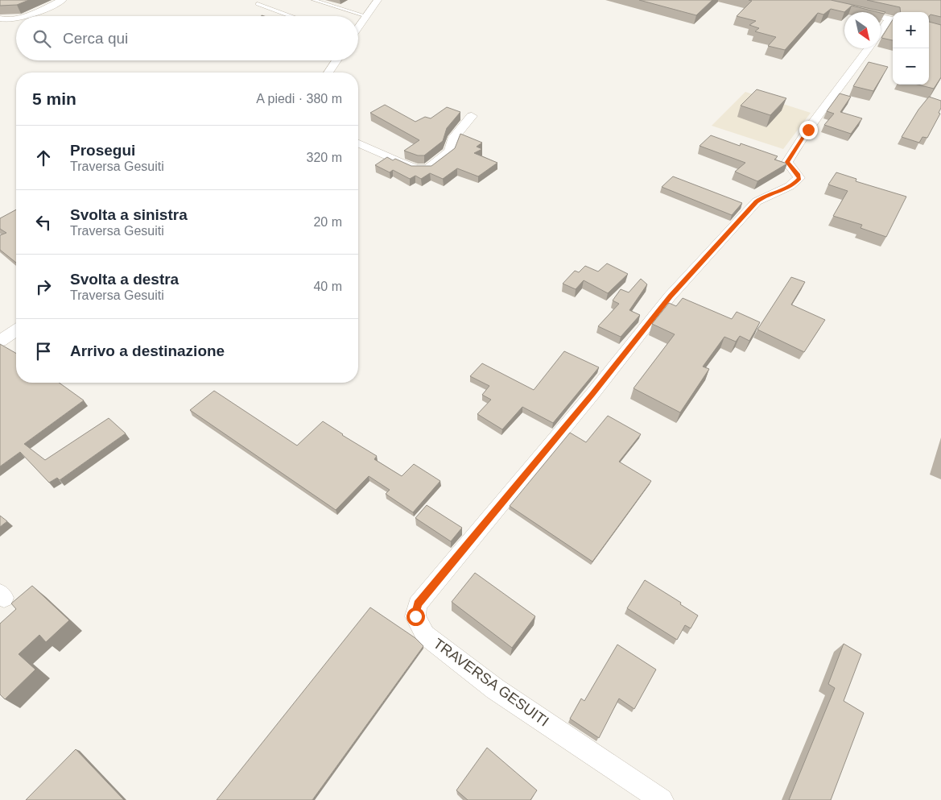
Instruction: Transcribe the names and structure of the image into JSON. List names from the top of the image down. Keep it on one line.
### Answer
{"streets":{"street":["TRAVERSA GESUITI"]},"north":"bottom right","page":{"map_buttons":["+","−"],"search":"Cerca qui","heading":["5 min","A piedi · 380 m"],"list":[["Prosegui","Traversa Gesuiti","320 m"],["Svolta a sinistra","Traversa Gesuiti","20 m"],["Svolta a destra","Traversa Gesuiti","40 m"],"Arrivo a destinazione"]}}
